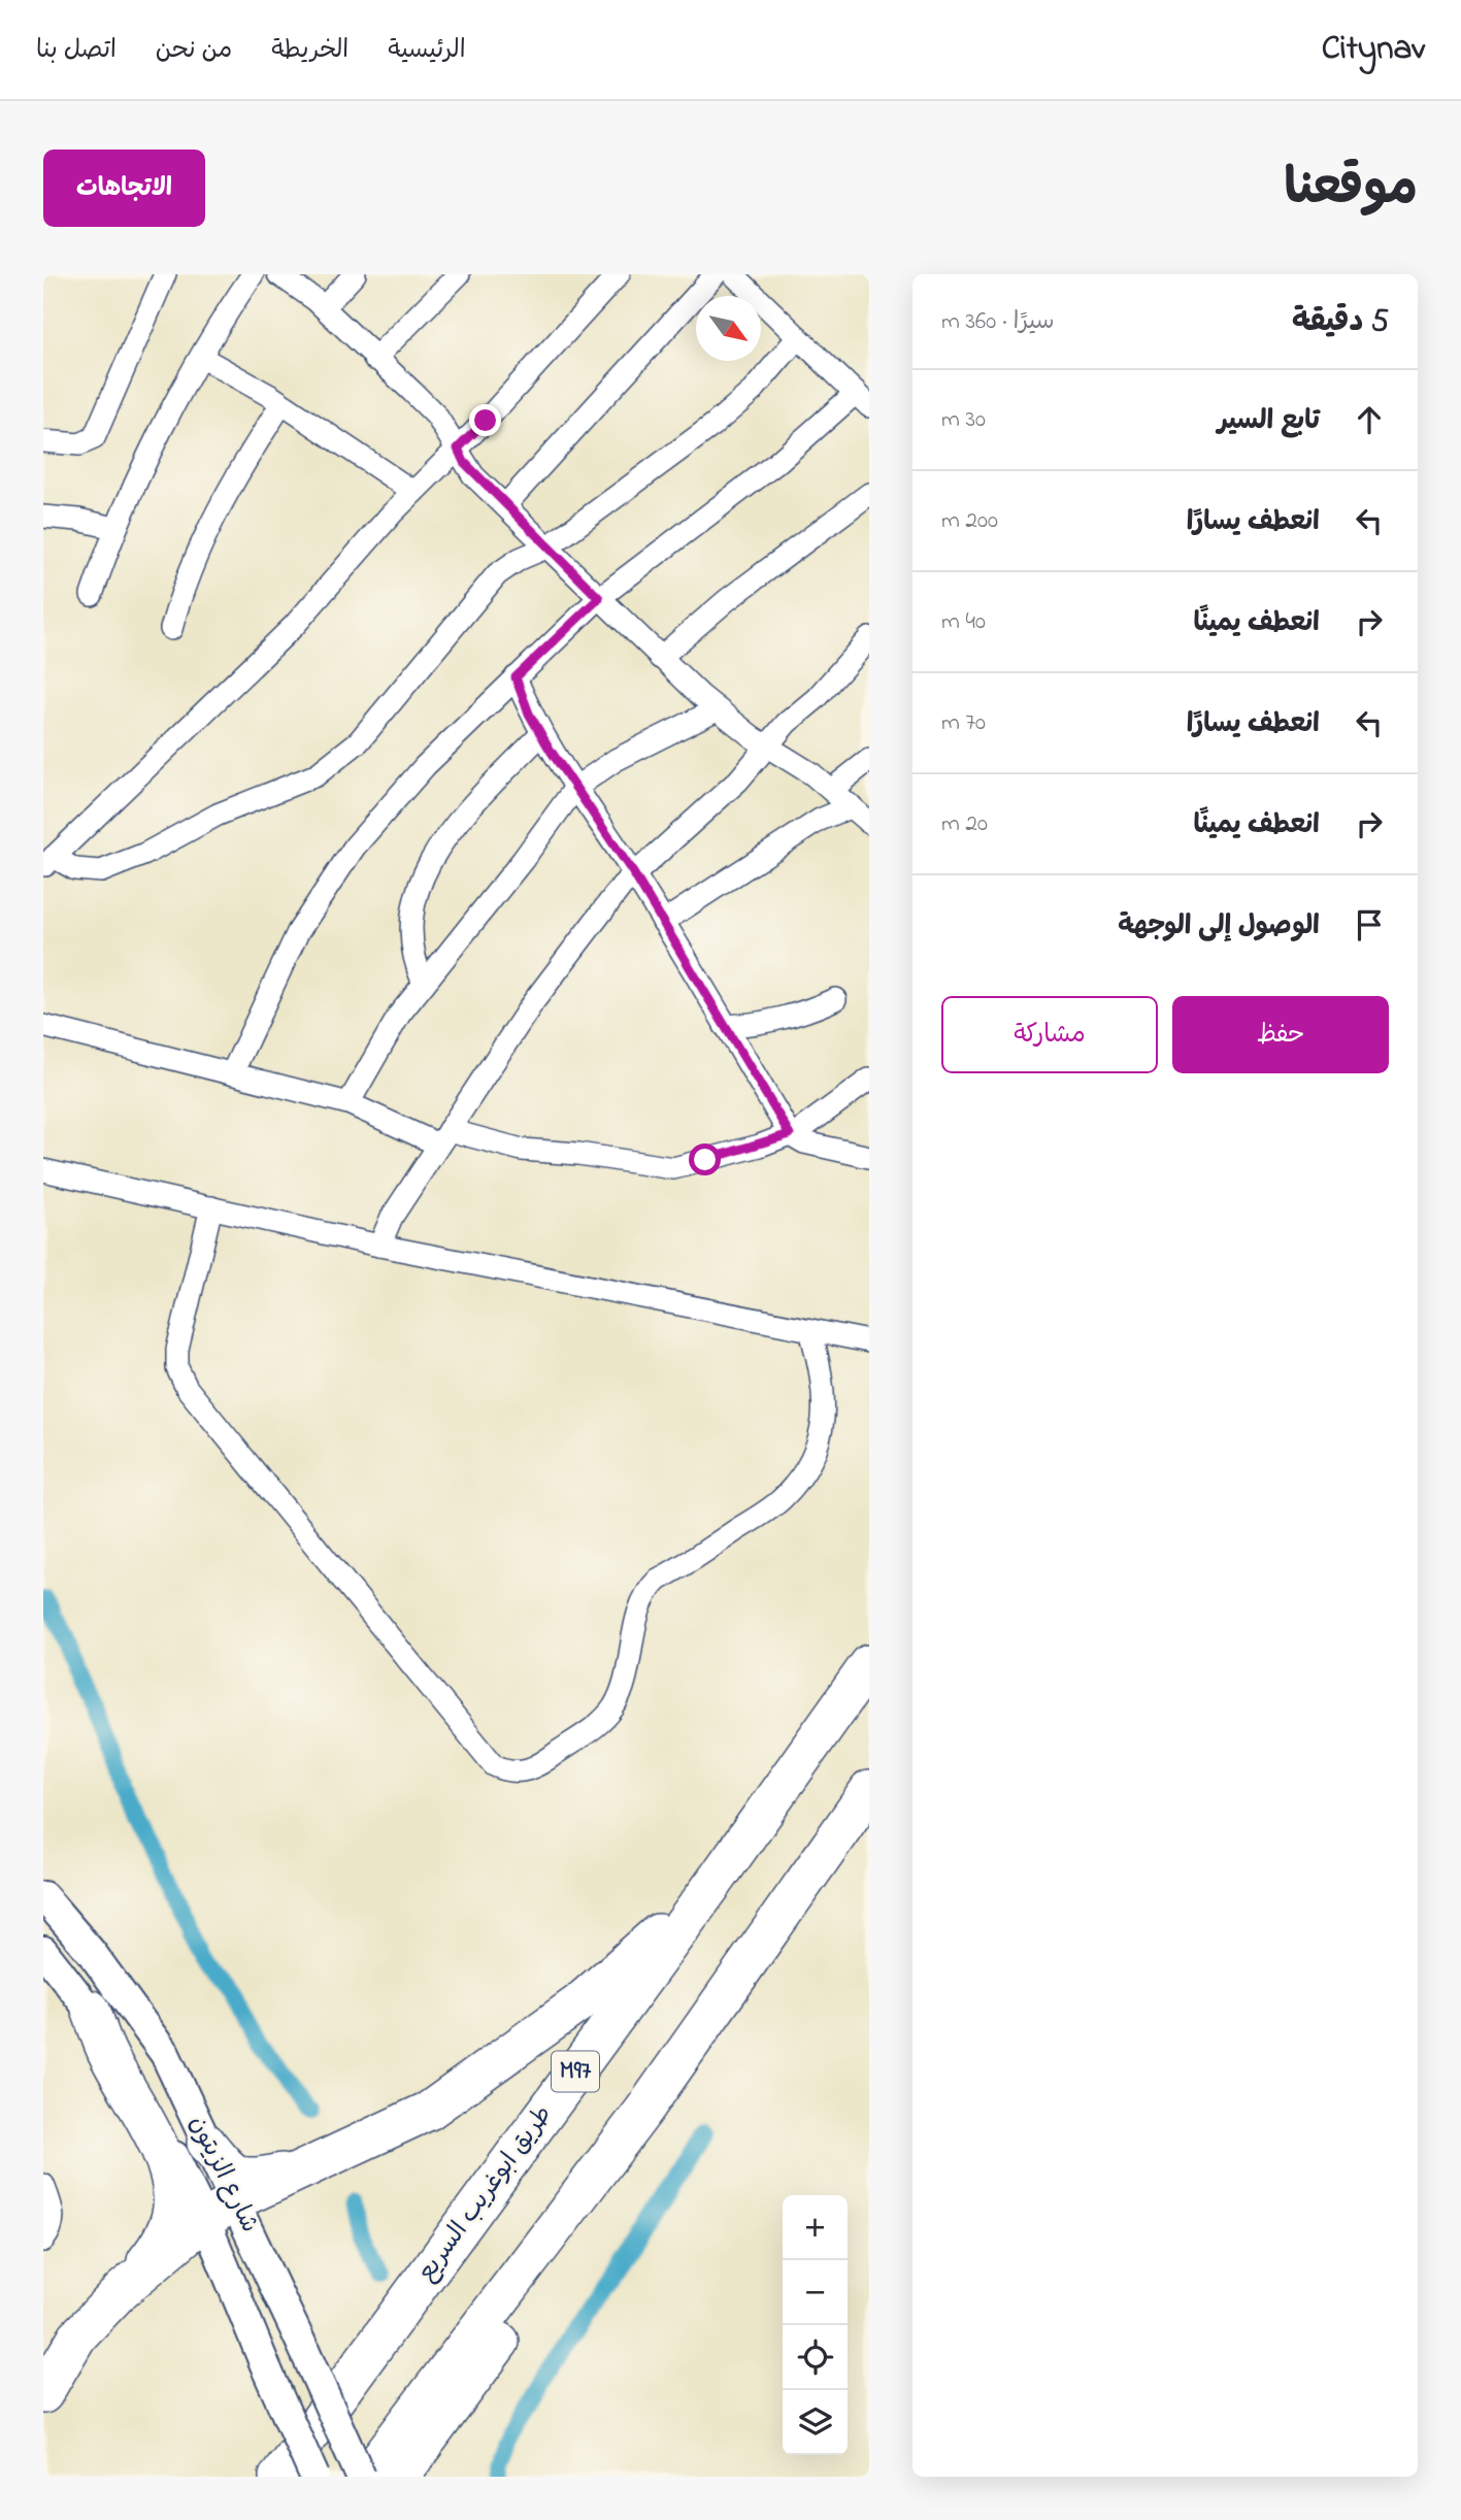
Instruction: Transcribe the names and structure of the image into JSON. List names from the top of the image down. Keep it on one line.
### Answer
{"streets":{"highway":["M97","طريق ابوغريب السريع"],"main road":["شارع الزيتون"]},"north":"bottom right","page":{"header":"Citynav","nav":["الرئيسية","الخريطة","من نحن","اتصل بنا"],"title":"موقعنا","buttons":["الاتجاهات",["حفظ","مشاركة"]],"heading":["5 دقيقة","سيرًا · 360 m"],"list":[["تابع السير","30 m"],["انعطف يسارًا","200 m"],["انعطف يمينًا","40 m"],["انعطف يسارًا","70 m"],["انعطف يمينًا","20 m"],"الوصول إلى الوجهة"],"map_buttons":["+","−"]}}
